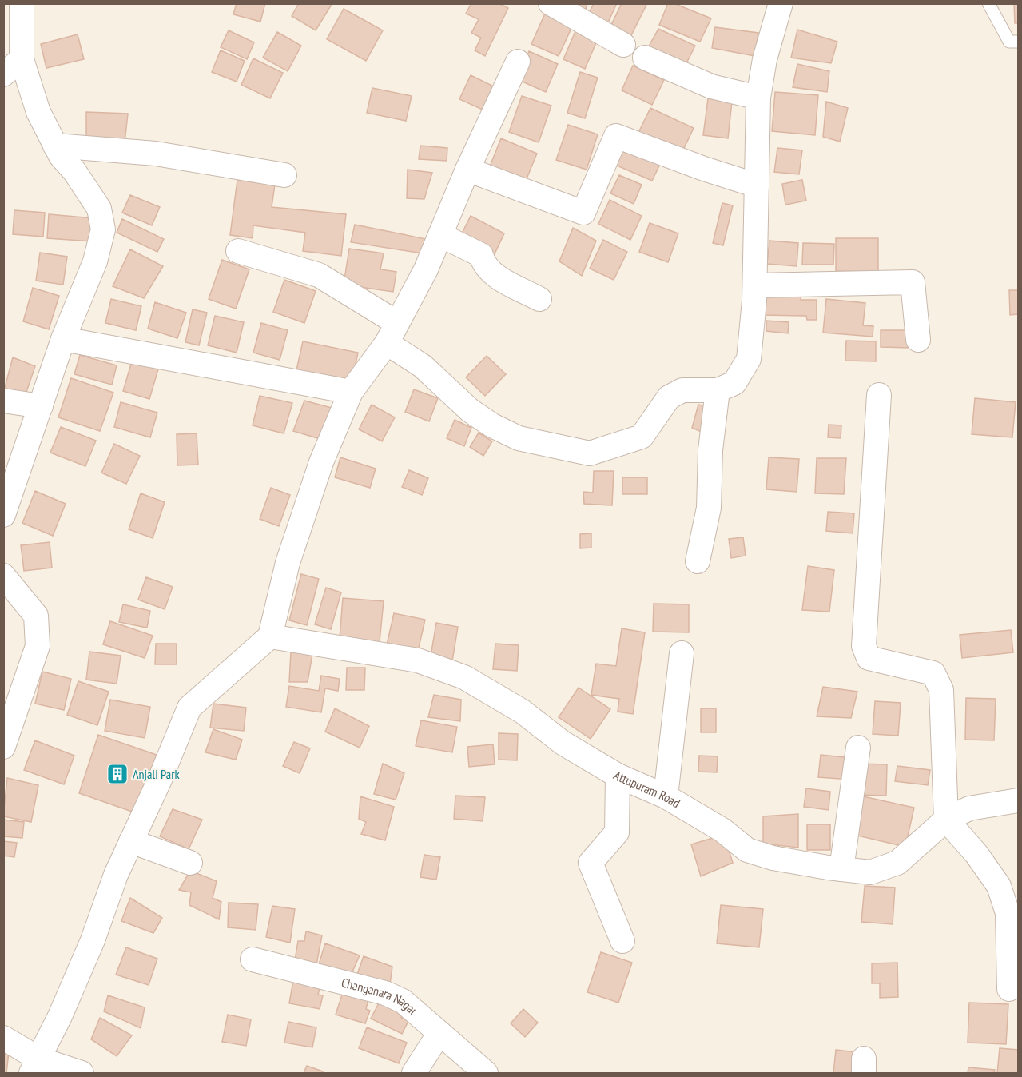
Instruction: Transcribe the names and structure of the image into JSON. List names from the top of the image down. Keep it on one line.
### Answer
{"streets":{"street":["Attupuram Road","Changanara Nagar"]},"places":{"building":["Anjali Park"]}}
